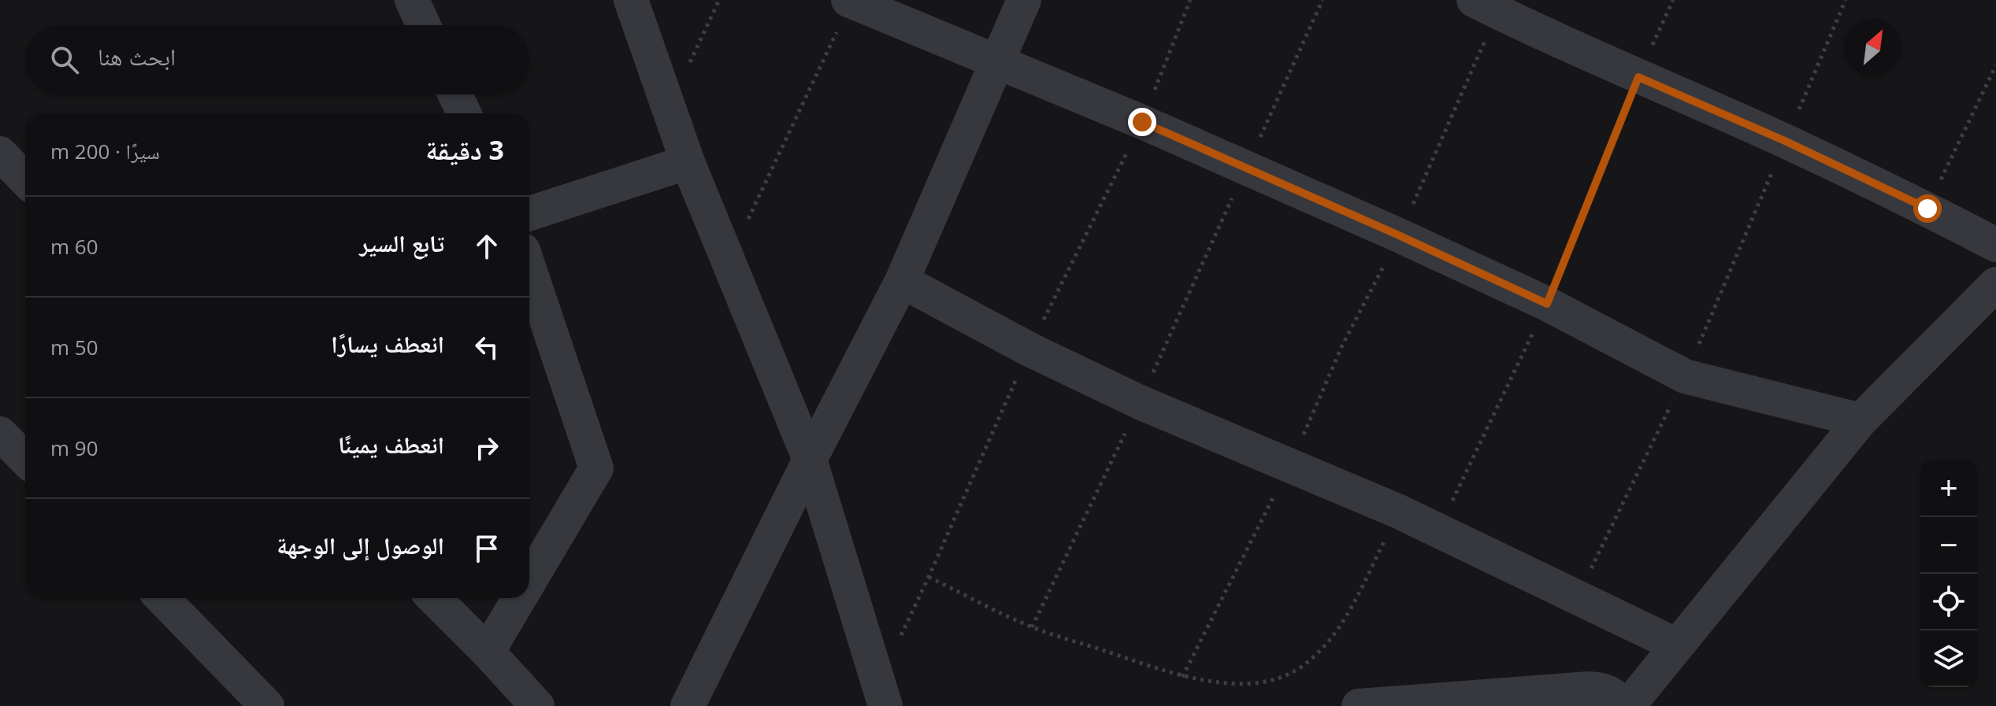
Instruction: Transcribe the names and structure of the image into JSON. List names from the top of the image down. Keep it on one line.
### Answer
{"north":"top right","page":{"search":"ابحث هنا","heading":["3 دقيقة","سيرًا · 200 m"],"list":[["تابع السير","60 m"],["انعطف يسارًا","50 m"],["انعطف يمينًا","90 m"],"الوصول إلى الوجهة"],"map_buttons":["+","−"]}}
